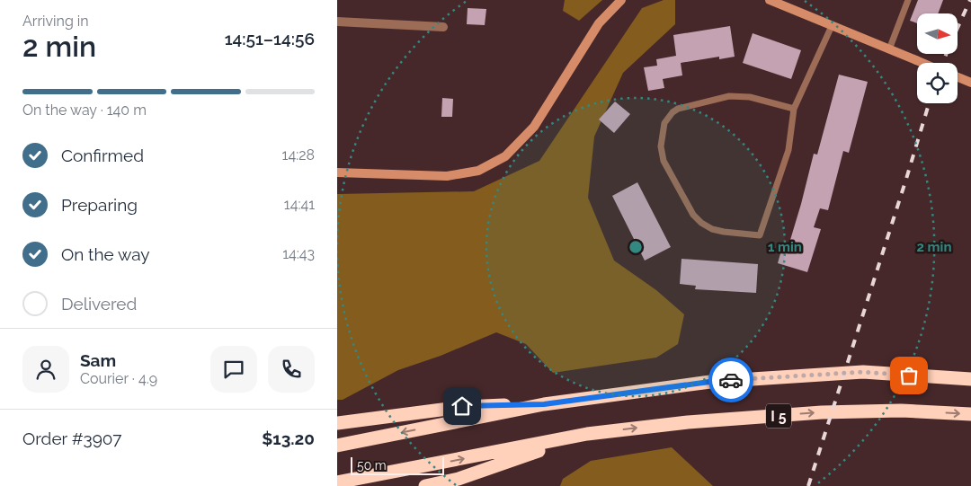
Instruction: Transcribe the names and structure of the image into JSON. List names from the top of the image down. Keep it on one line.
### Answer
{"streets":{"highway":["I 5"]},"scale_bar":"50 m","north":"right","page":{"heading":["2 min","Arriving in","14:51–14:56"],"panel":["Sam","Courier · 4.9","Order #3907","$13.20"],"bar":"On the way · 140 m","list":[["Confirmed","14:28"],["Preparing","14:41"],["On the way","14:43"],"Delivered"],"scale":"50 m"},"rings":["1 min","2 min"]}
